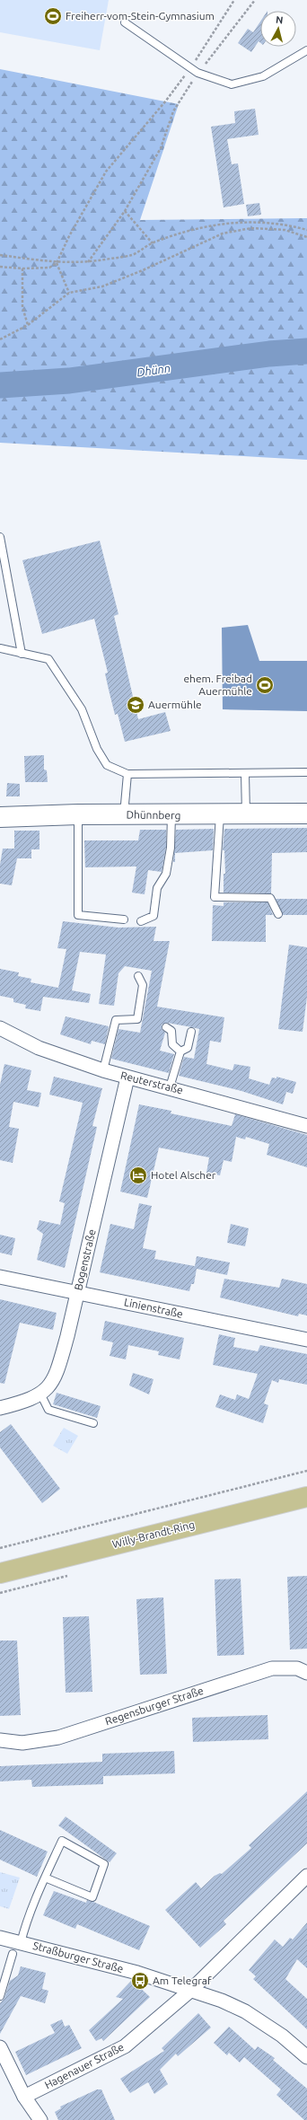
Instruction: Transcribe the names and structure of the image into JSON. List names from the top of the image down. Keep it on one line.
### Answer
{"streets":{"main road":["Willy-Brandt-Ring"],"street":["Dhünnberg","Reuterstraße","Bogenstraße","Linienstraße","Regensburger Straße","Straßburger Straße","Hagenauer Straße"]},"crossings":[["Reuterstraße","Bogenstraße"],["Bogenstraße","Linienstraße"],["Straßburger Straße","Hagenauer Straße"]],"water":["Dhünn"],"places":{"sports":["Freiherr-vom-Stein-Gymnasium","ehem. Freibad Auermühle"],"school or university":["Auermühle"],"hotel":["Hotel Alscher"],"bus stop":["Am Telegraf"]},"north":"top"}
